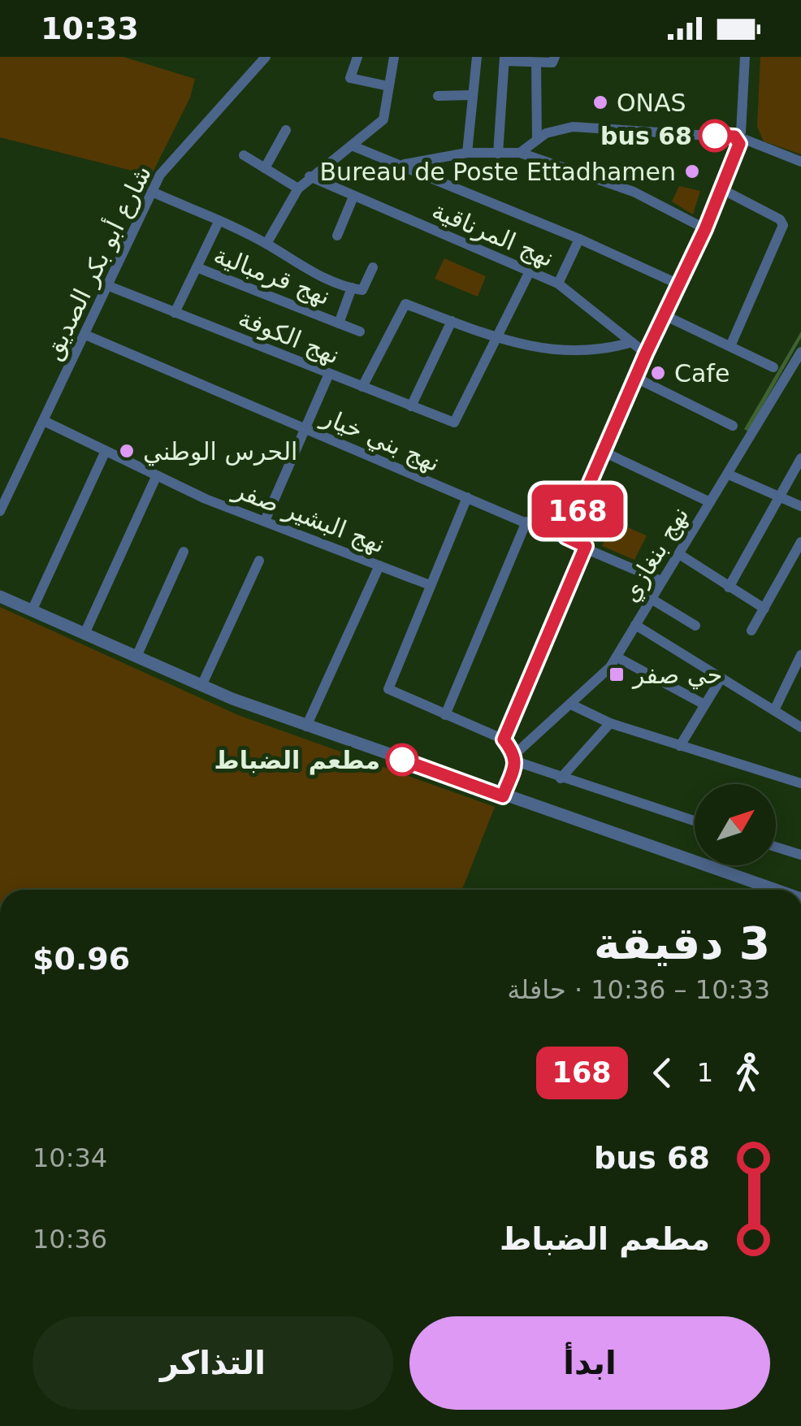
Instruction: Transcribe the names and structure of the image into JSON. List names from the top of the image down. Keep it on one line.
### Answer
{"streets":{"street":["نهج المرناقية","شارع أبو بكر الصديق","نهج قرمبالية","نهج الكوفة","نهج بني خيار","نهج البشير صفر","نهج بنغازي"]},"crossings":[["شارع أبو بكر الصديق","نهج الكوفة"],["شارع أبو بكر الصديق","نهج بني خيار"],["شارع أبو بكر الصديق","نهج البشير صفر"],["نهج بني خيار","نهج بنغازي"]],"places":{"other":["ONAS","bus 68","Bureau de Poste Ettadhamen","Cafe","الحرس الوطني","مطعم الضباط"],"transit":["حي صفر"]},"lines":["bus line 168"],"north":"top right","page":{"status":"10:33","on_map":"168","heading":["3 دقيقة","10:33 – 10:36 · حافلة","$0.96"],"legs":["1","168"],"list":[{"name":"bus 68","value":"10:34"},{"name":"مطعم الضباط","value":"10:36"}],"buttons":["ابدأ","التذاكر"]}}
